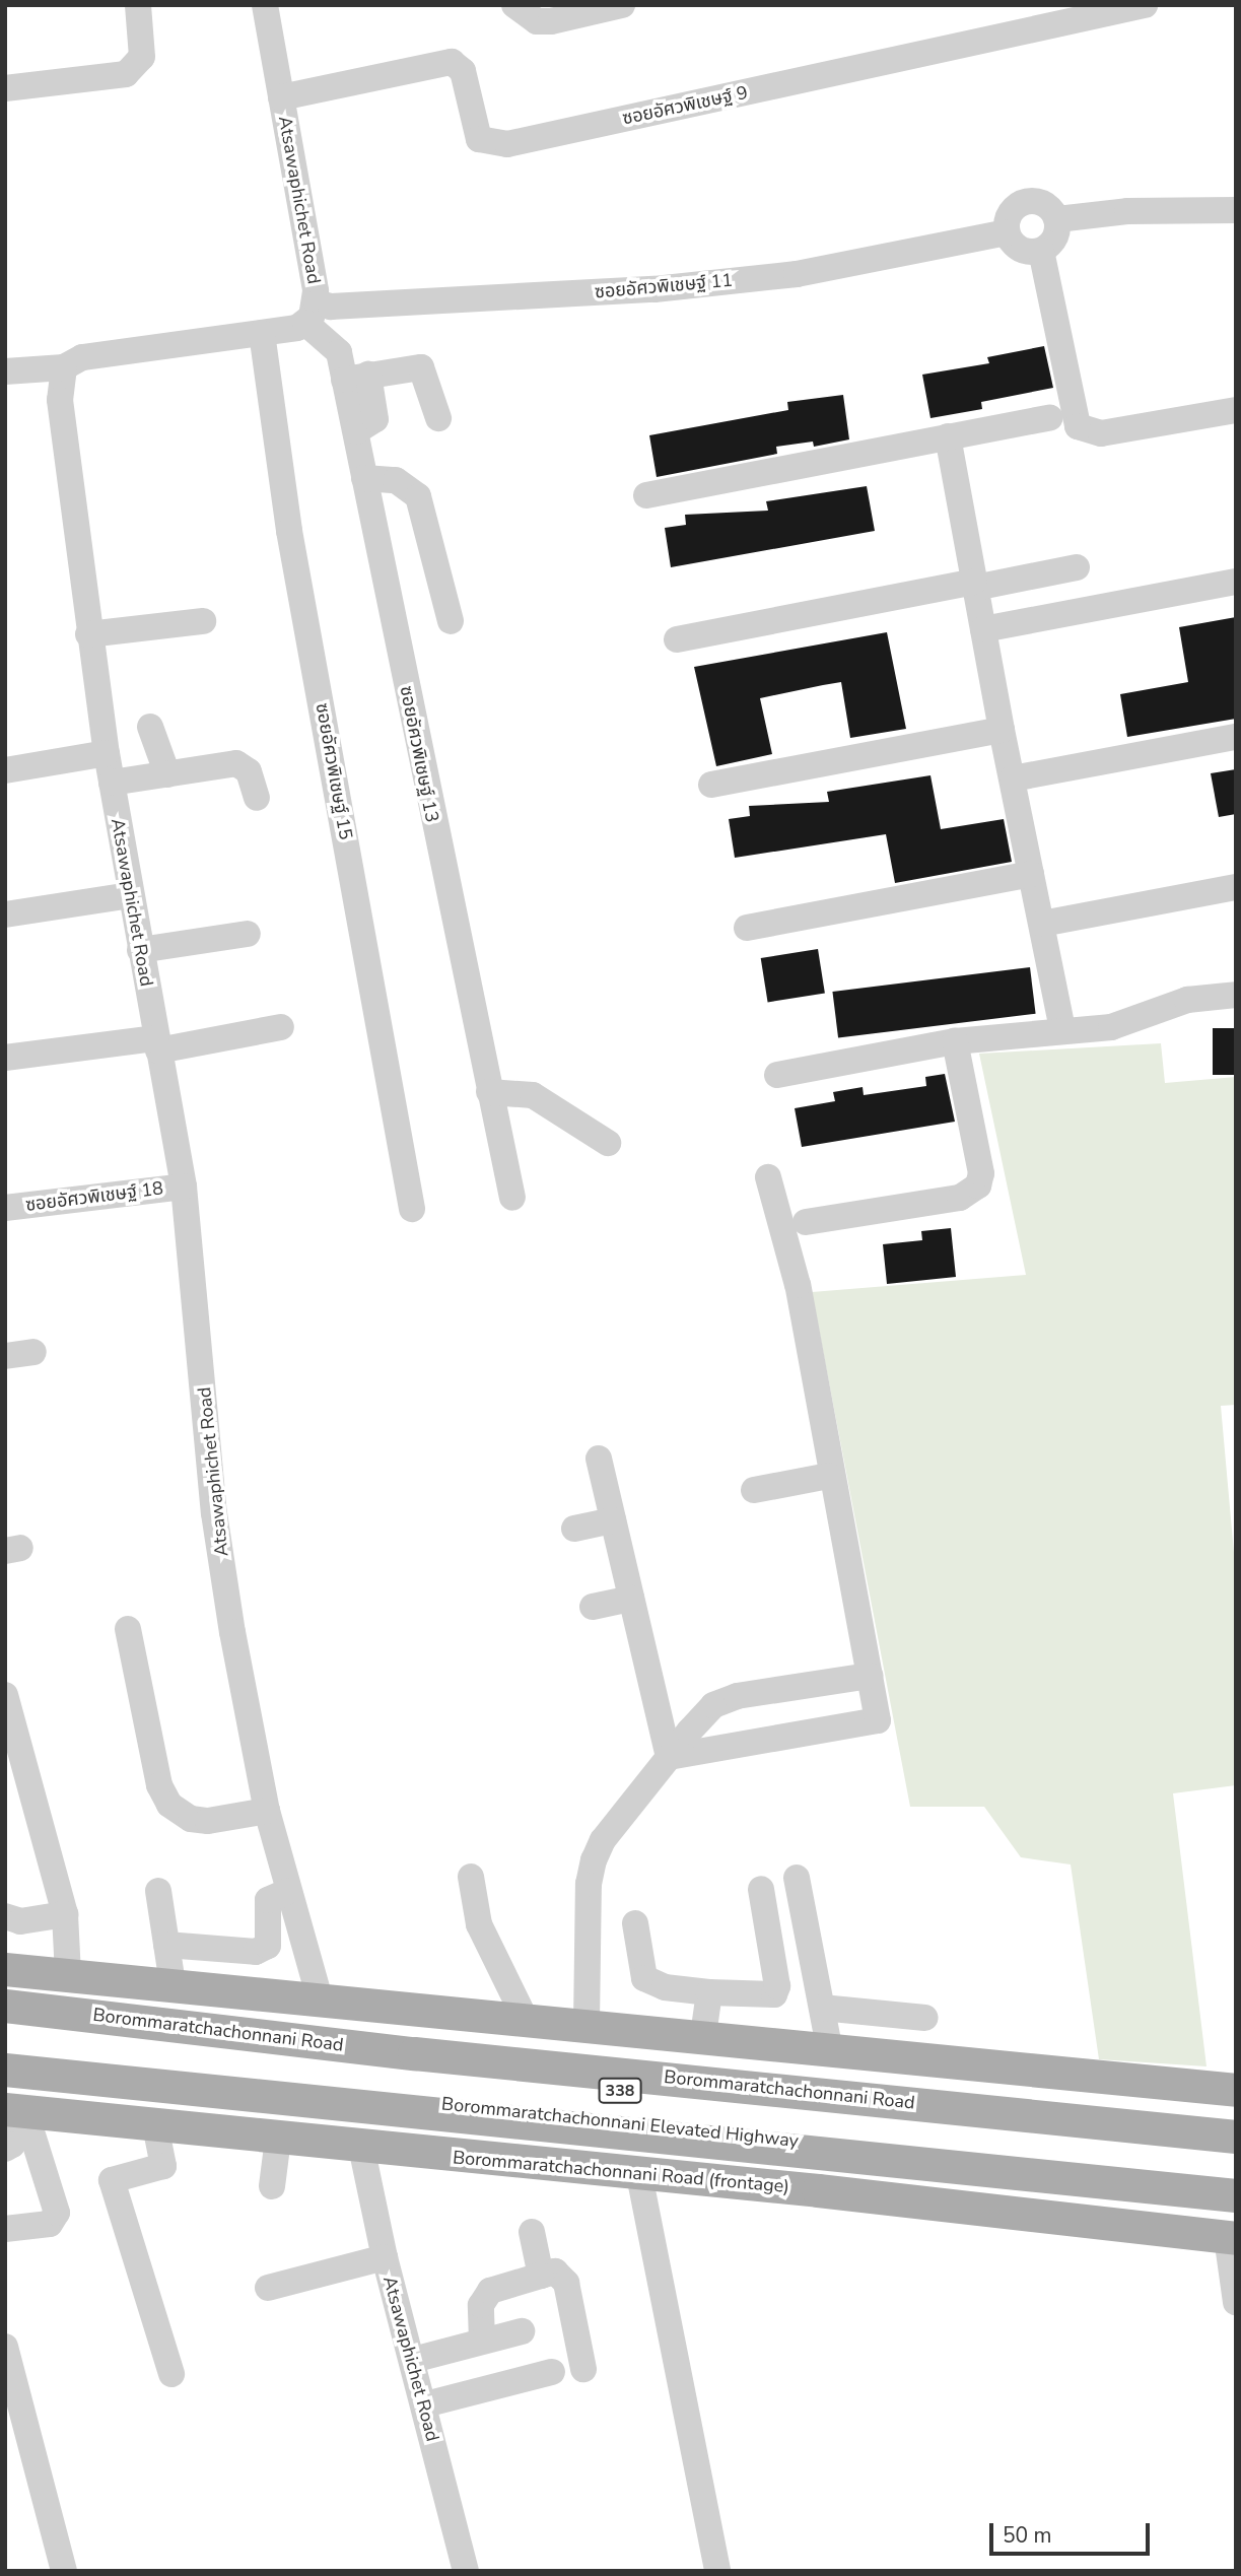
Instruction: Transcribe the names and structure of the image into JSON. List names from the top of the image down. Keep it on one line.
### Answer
{"streets":{"main road":["Borommaratchachonnani Road","338","Borommaratchachonnani Elevated Highway","Borommaratchachonnani Road (frontage)"],"street":["ซอยอัศวพิเชษฐ์ 9","Atsawaphichet Road","ซอยอัศวพิเชษฐ์ 11","ซอยอัศวพิเชษฐ์ 13","ซอยอัศวพิเชษฐ์ 15","ซอยอัศวพิเชษฐ์ 18"]},"crossings":[["ซอยอัศวพิเชษฐ์ 9","Atsawaphichet Road"],["Atsawaphichet Road","ซอยอัศวพิเชษฐ์ 11"],["Atsawaphichet Road","ซอยอัศวพิเชษฐ์ 13"],["Atsawaphichet Road","ซอยอัศวพิเชษฐ์ 18"],["Atsawaphichet Road","Borommaratchachonnani Road (frontage)"],["ซอยอัศวพิเชษฐ์ 11","ซอยอัศวพิเชษฐ์ 13"]],"scale_bar":"50 m"}
